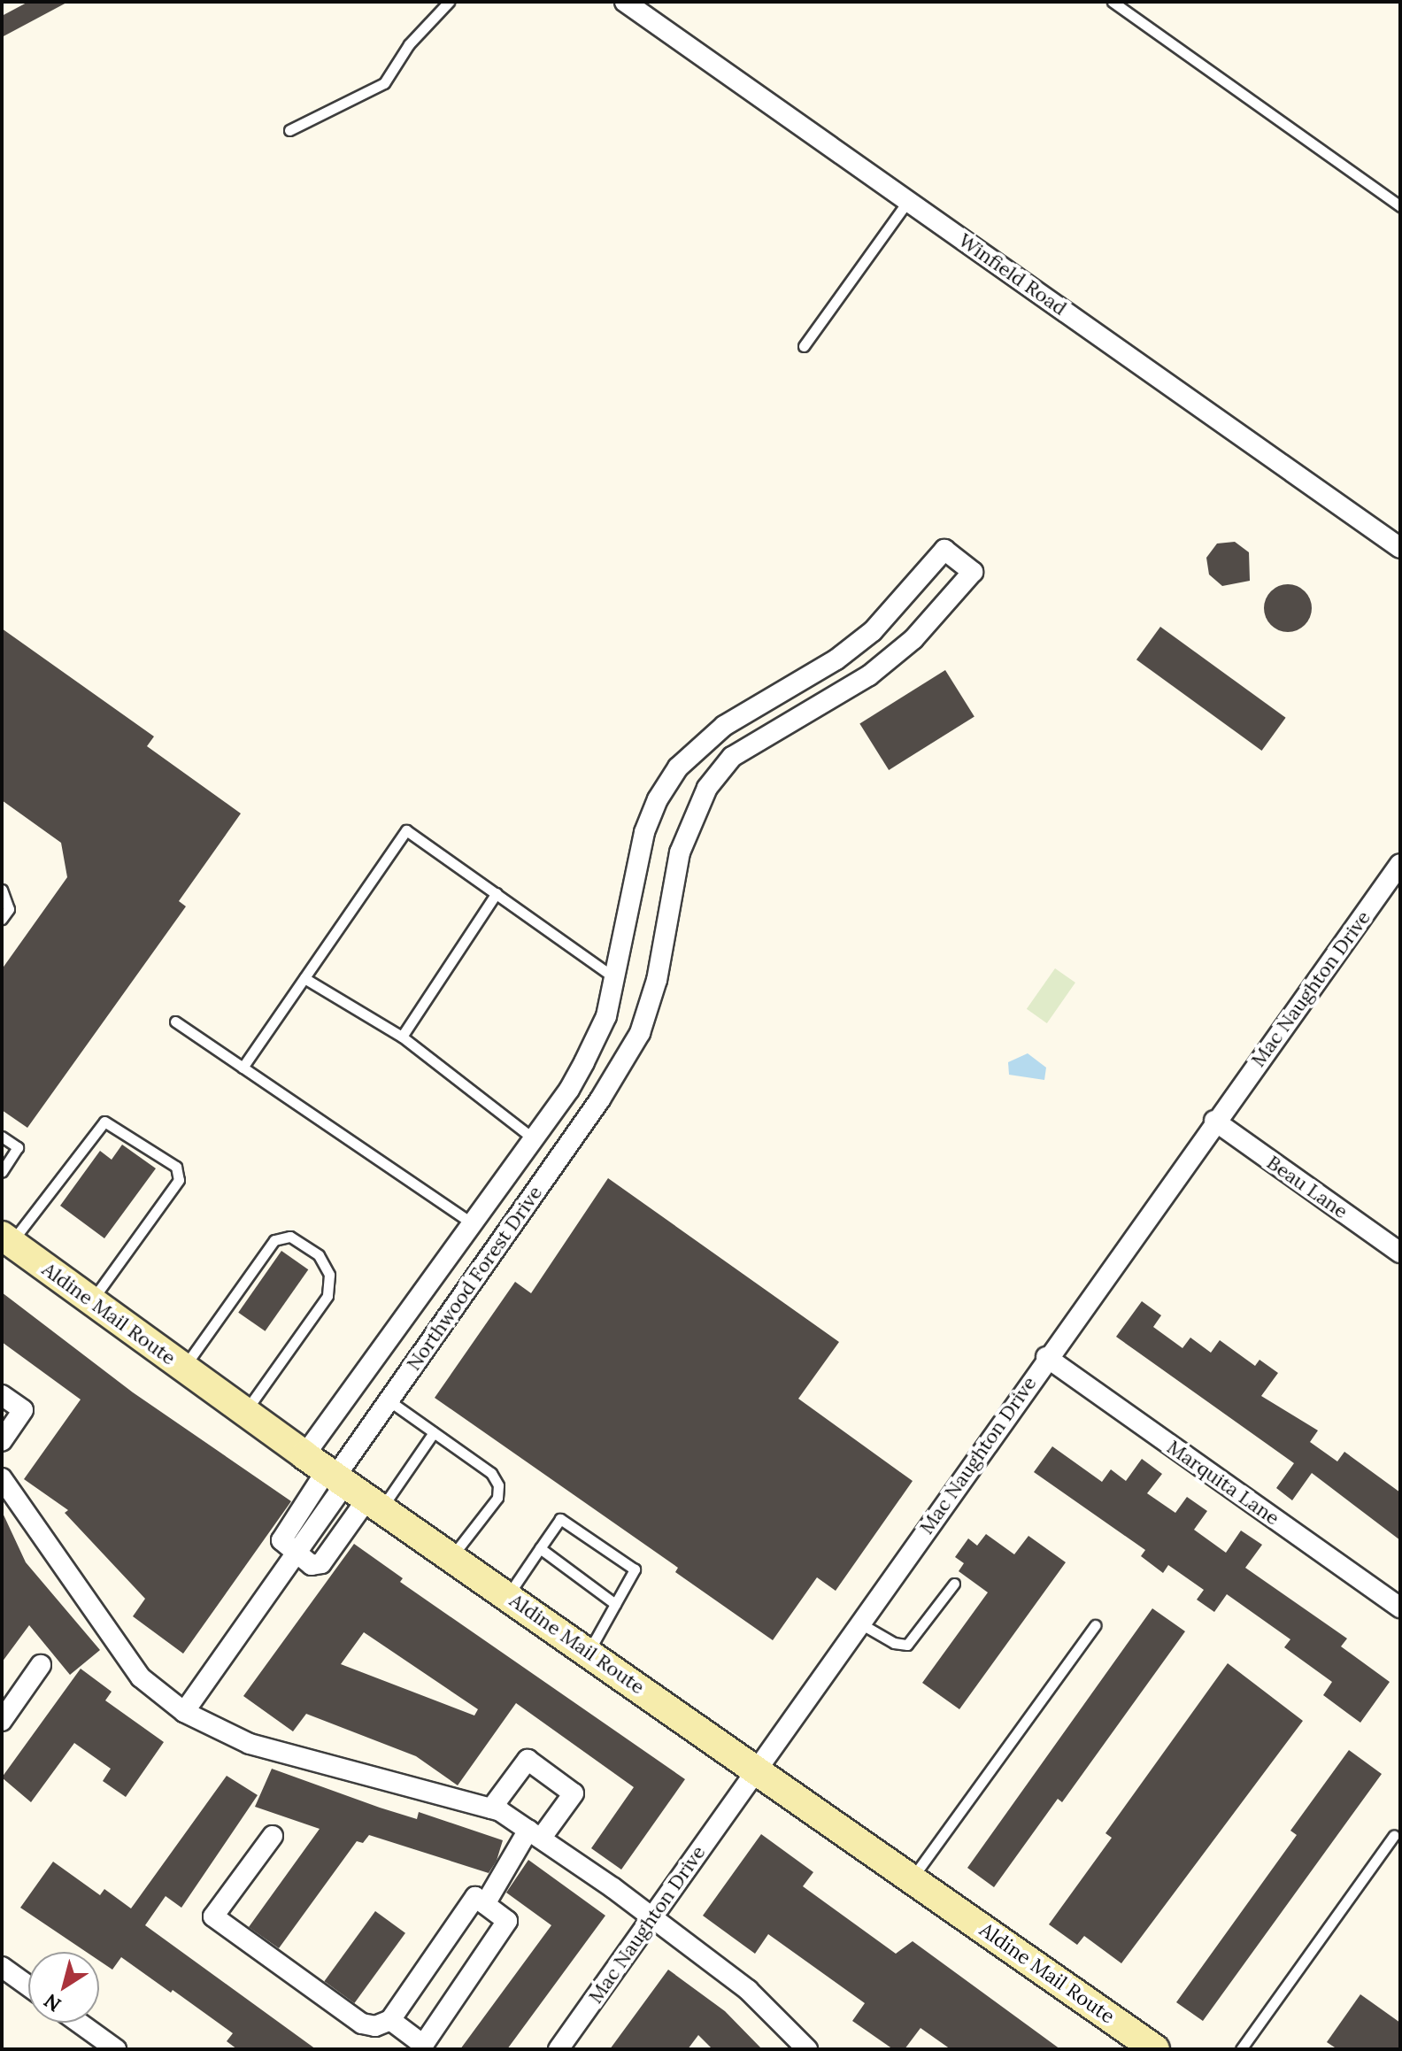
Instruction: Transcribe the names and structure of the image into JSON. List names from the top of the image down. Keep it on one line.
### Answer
{"streets":{"main road":["Aldine Mail Route"],"street":["Winfield Road","Mac Naughton Drive","Beau Lane","Northwood Forest Drive","Marquita Lane"]},"crossings":[["Mac Naughton Drive","Beau Lane"],["Mac Naughton Drive","Aldine Mail Route"],["Mac Naughton Drive","Marquita Lane"],["Northwood Forest Drive","Aldine Mail Route"]],"north":"bottom left"}
